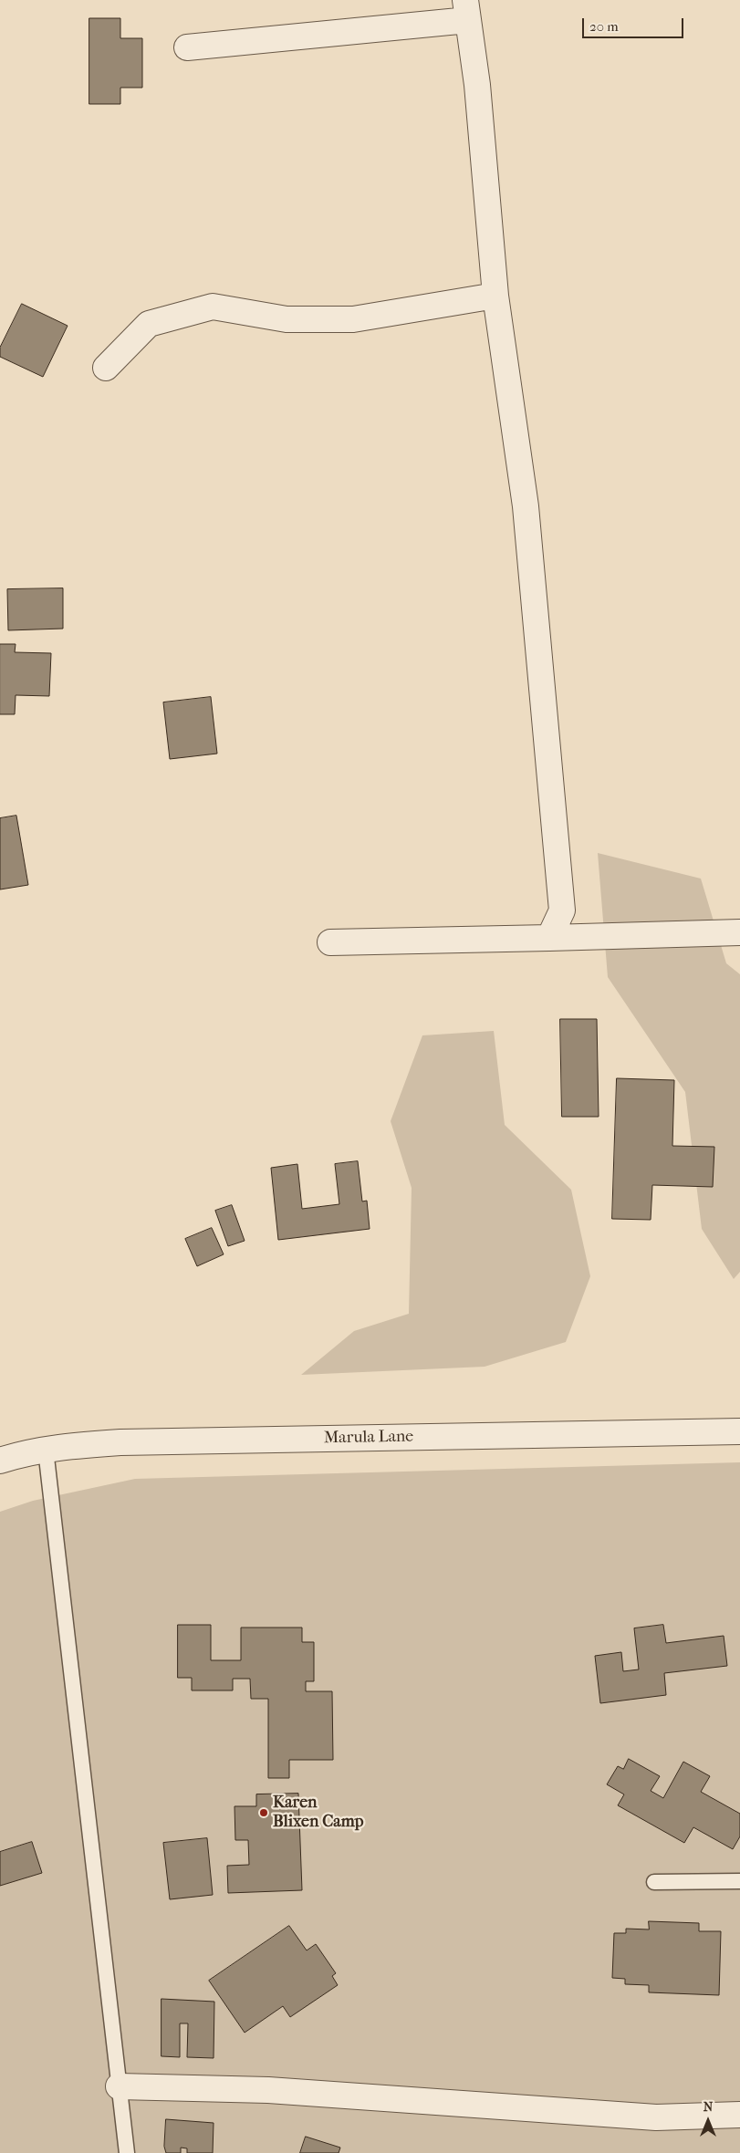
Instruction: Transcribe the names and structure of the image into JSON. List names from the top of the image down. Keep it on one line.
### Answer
{"streets":{"street":["Marula Lane"]},"places":["Karen Blixen Camp"],"scale_bar":"20 m","north":"top"}
